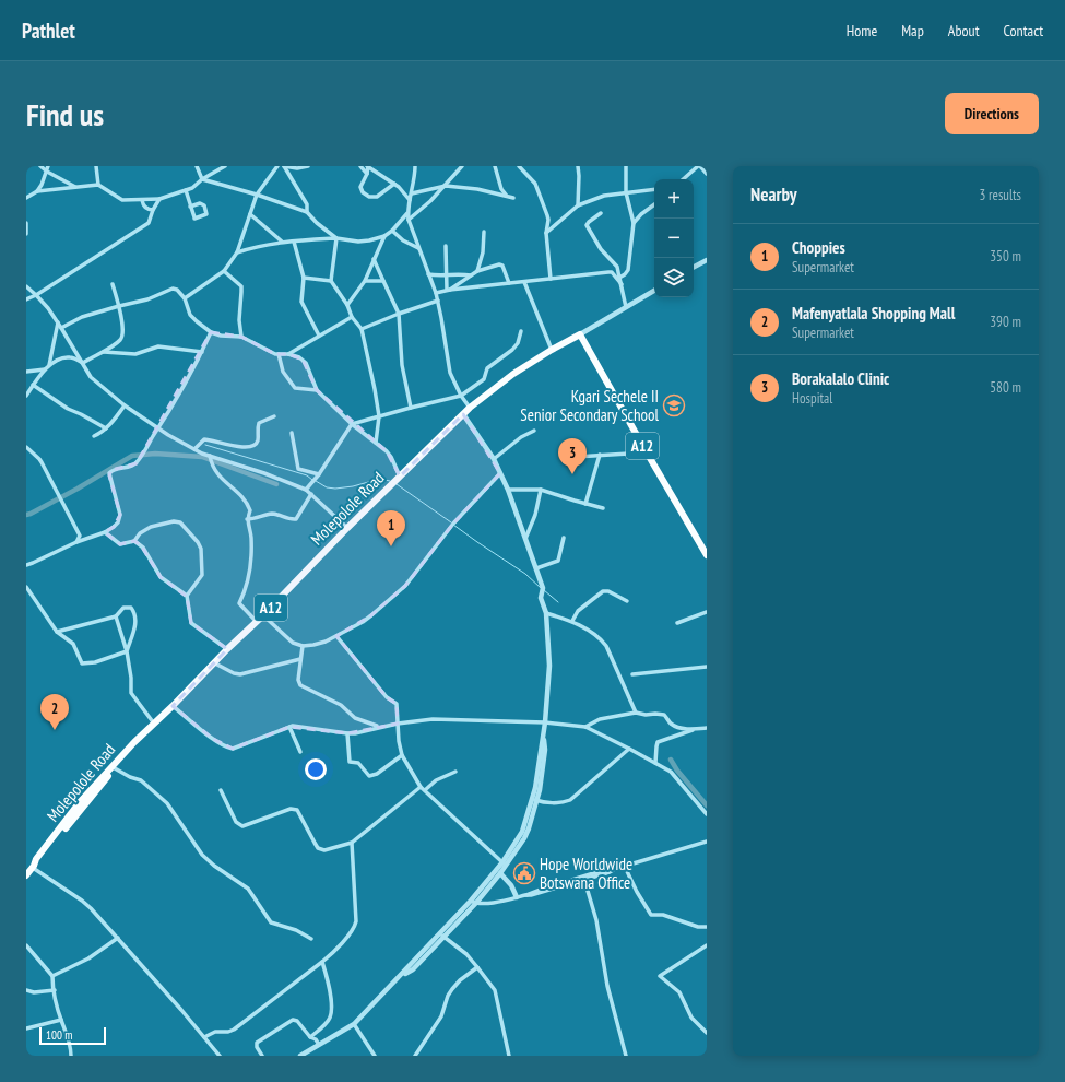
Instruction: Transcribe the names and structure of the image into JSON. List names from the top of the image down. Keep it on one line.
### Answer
{"streets":{"main road":["A12","Molepolole Road"]},"crossings":[["A12","Molepolole Road"]],"places":{"school or university":["Kgari Sechele II Senior Secondary School"],"public building":["Hope Worldwide Botswana Office"]},"scale_bar":"100 m","page":{"header":"Pathlet","nav":["Home","Map","About","Contact"],"buttons":"Directions","title":"Find us","heading":["Nearby","3 results"],"map_buttons":["+","−"],"list":[{"mark":"1","name":"Choppies","note":"Supermarket","value":"350 m"},{"mark":"2","name":"Mafenyatlala Shopping Mall","note":"Supermarket","value":"390 m"},{"mark":"3","name":"Borakalalo Clinic","note":"Hospital","value":"580 m"}],"pins":["3","1","2"],"scale":"100 m"}}
